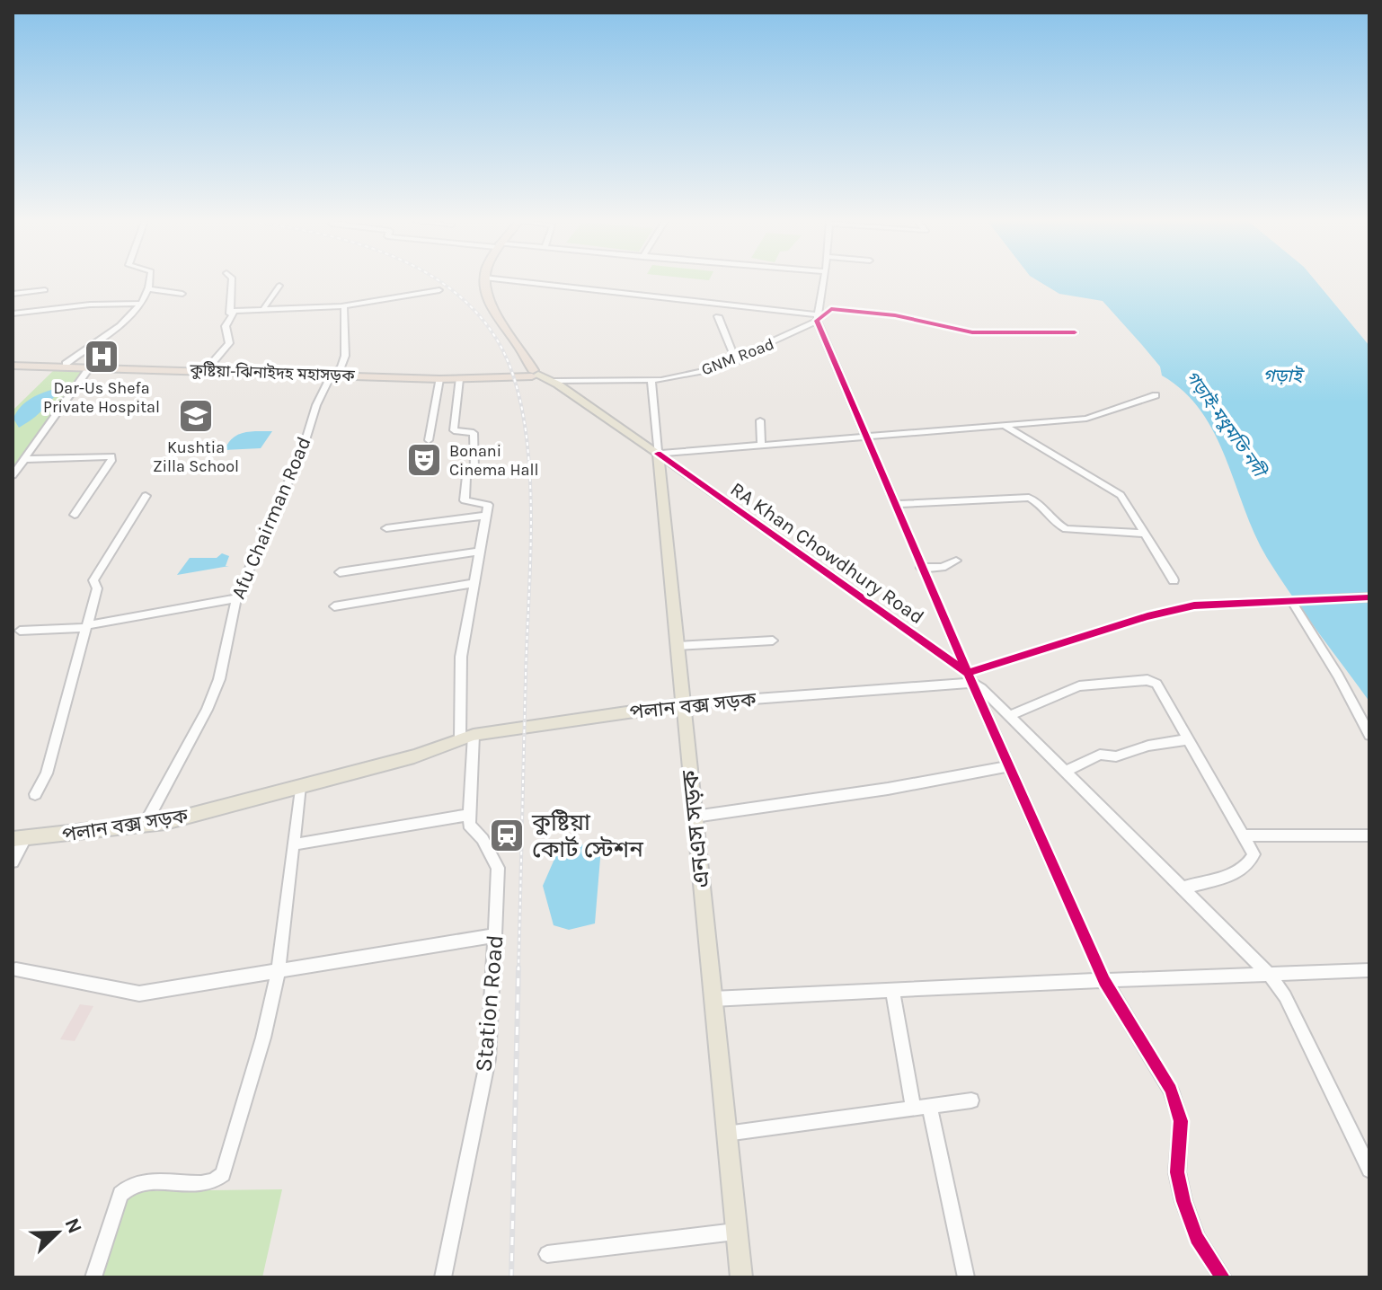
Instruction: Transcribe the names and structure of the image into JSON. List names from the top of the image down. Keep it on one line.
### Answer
{"streets":{"highway":["কুষ্টিয়া-ঝিনাইদহ মহাসড়ক"],"main road":["RA Khan Chowdhury Road","পলান বক্স সড়ক","এনএস সড়ক"],"street":["GNM Road","Afu Chairman Road","Station Road"]},"crossings":[["GNM Road","RA Khan Chowdhury Road"],["GNM Road","এনএস সড়ক"],["কুষ্টিয়া-ঝিনাইদহ মহাসড়ক","Afu Chairman Road"],["কুষ্টিয়া-ঝিনাইদহ মহাসড়ক","RA Khan Chowdhury Road"],["Afu Chairman Road","পলান বক্স সড়ক"],["RA Khan Chowdhury Road","পলান বক্স সড়ক"],["RA Khan Chowdhury Road","এনএস সড়ক"],["পলান বক্স সড়ক","এনএস সড়ক"]],"water":["গড়াই","গড়াই-মধুমতি নদী"],"places":{"hospital":["Dar-Us Shefa Private Hospital"],"school or university":["Kushtia Zilla School"],"theatre":["Bonani Cinema Hall"],"station":["কুষ্টিয়া কোর্ট স্টেশন"]},"north":"top right"}
